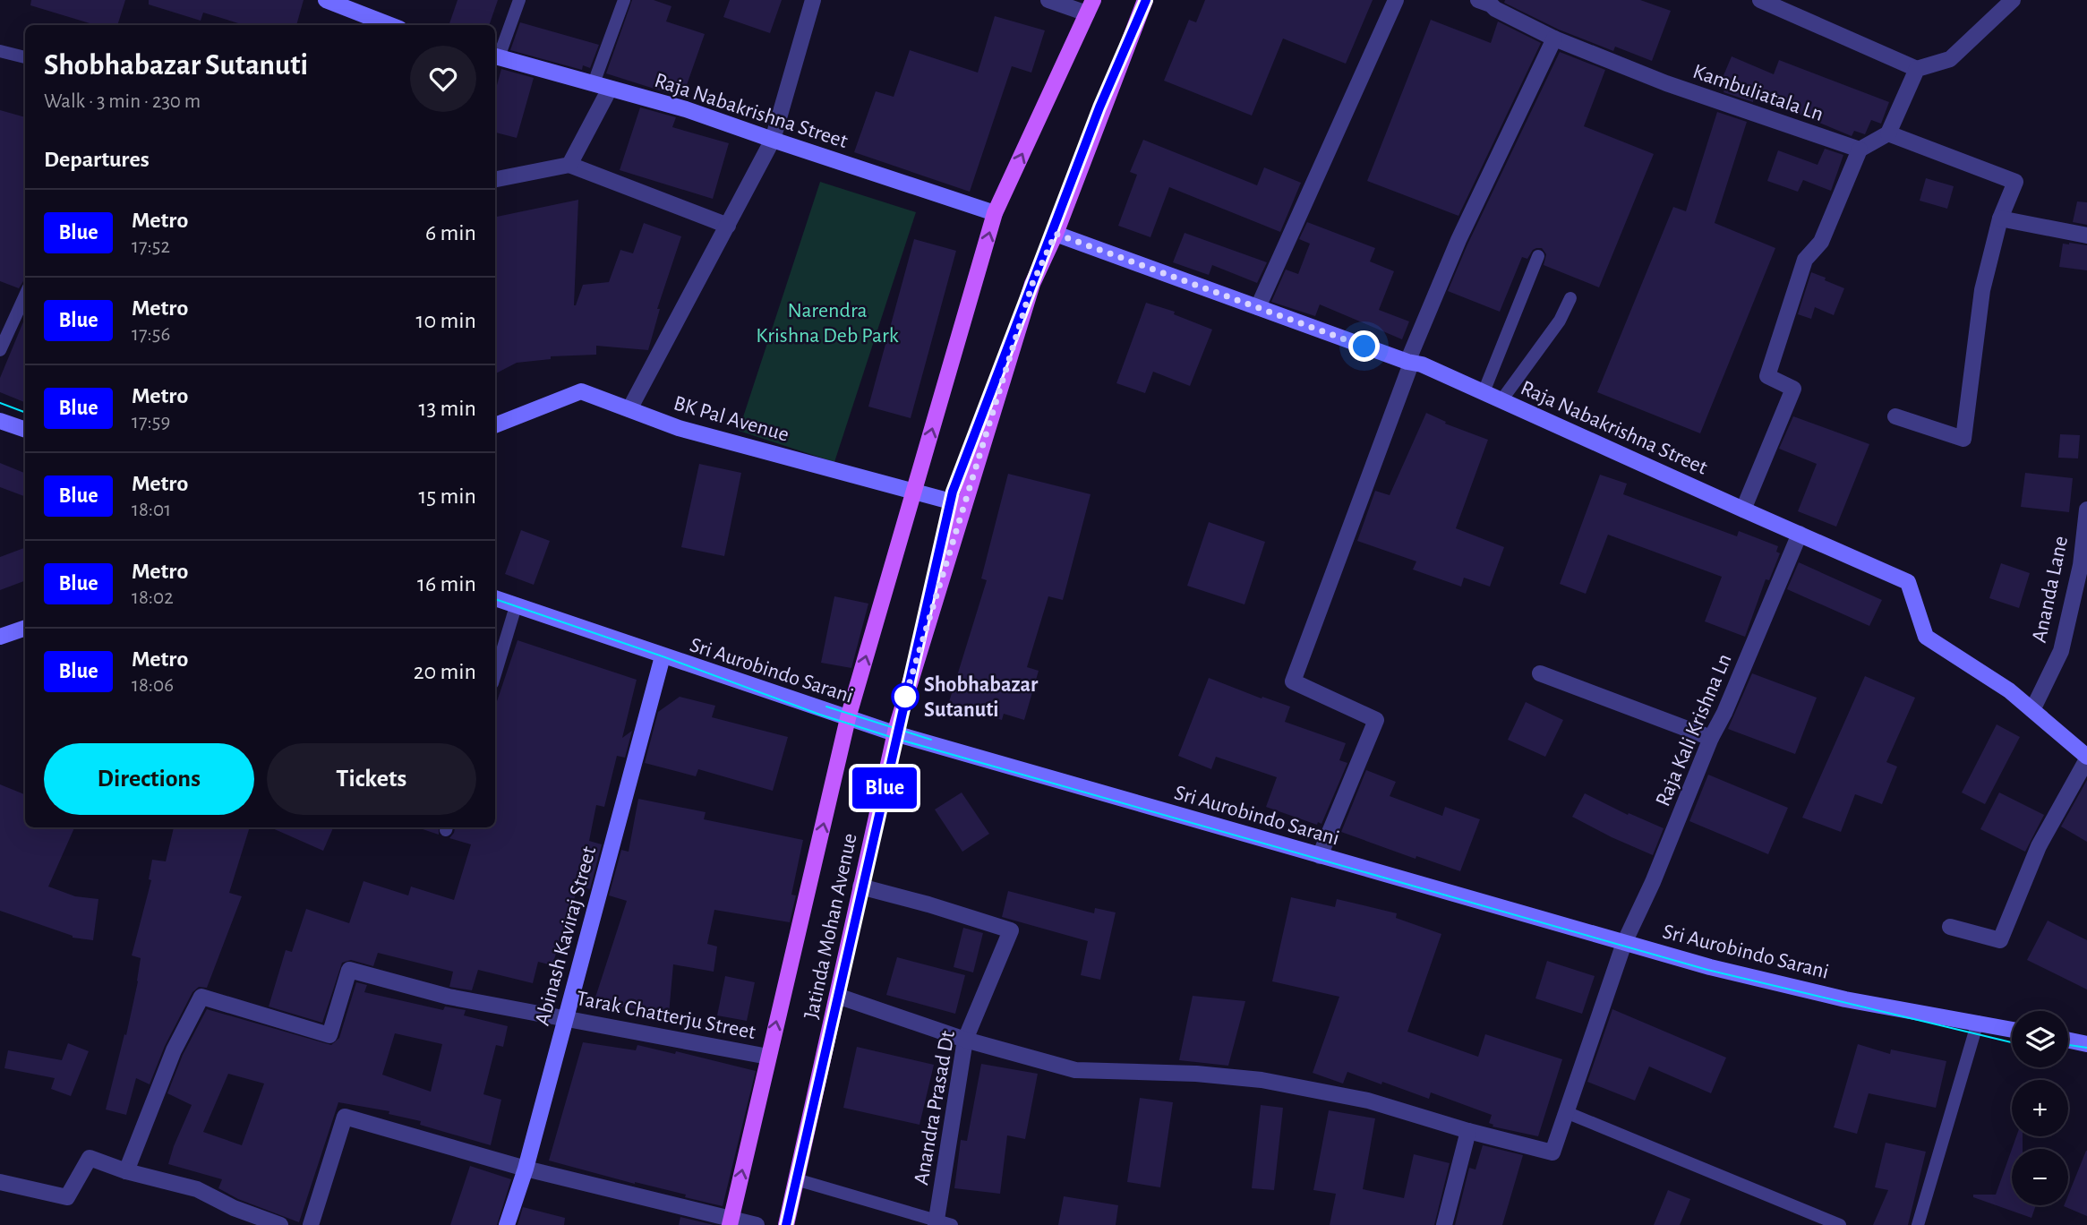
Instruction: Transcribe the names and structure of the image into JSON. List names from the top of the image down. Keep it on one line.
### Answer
{"streets":{"main road":["Jatinda Mohan Avenue"],"street":["Kambuliatala Ln","Raja Nabakrishna Street","BK Pal Avenue","Ananda Lane","Sri Aurobindo Sarani","Raja Kali Krishna Ln","Abinash Kaviraj Street","Tarak Chatterju Street","Anandra Prasad Dt"]},"crossings":[["Raja Nabakrishna Street","Ananda Lane"],["Raja Nabakrishna Street","Raja Kali Krishna Ln"],["Raja Nabakrishna Street","Jatinda Mohan Avenue"],["BK Pal Avenue","Jatinda Mohan Avenue"],["Sri Aurobindo Sarani","Raja Kali Krishna Ln"],["Sri Aurobindo Sarani","Jatinda Mohan Avenue"],["Sri Aurobindo Sarani","Abinash Kaviraj Street"],["Jatinda Mohan Avenue","Anandra Prasad Dt"],["Abinash Kaviraj Street","Tarak Chatterju Street"]],"parks":["Narendra Krishna Deb Park"],"places":["Shobhabazar Sutanuti"],"lines":["metro line Blue"],"page":{"on_map":"Blue","heading":[["Shobhabazar Sutanuti","Walk · 3 min · 230 m"],"Departures"],"list":[{"mark":"Blue","name":"Metro","note":"17:52","value":"6 min"},{"mark":"Blue","name":"Metro","note":"17:56","value":"10 min"},{"mark":"Blue","name":"Metro","note":"17:59","value":"13 min"},{"mark":"Blue","name":"Metro","note":"18:01","value":"15 min"},{"mark":"Blue","name":"Metro","note":"18:02","value":"16 min"},{"mark":"Blue","name":"Metro","note":"18:06","value":"20 min"}],"buttons":["Directions","Tickets"],"map_buttons":["+","−"]}}
